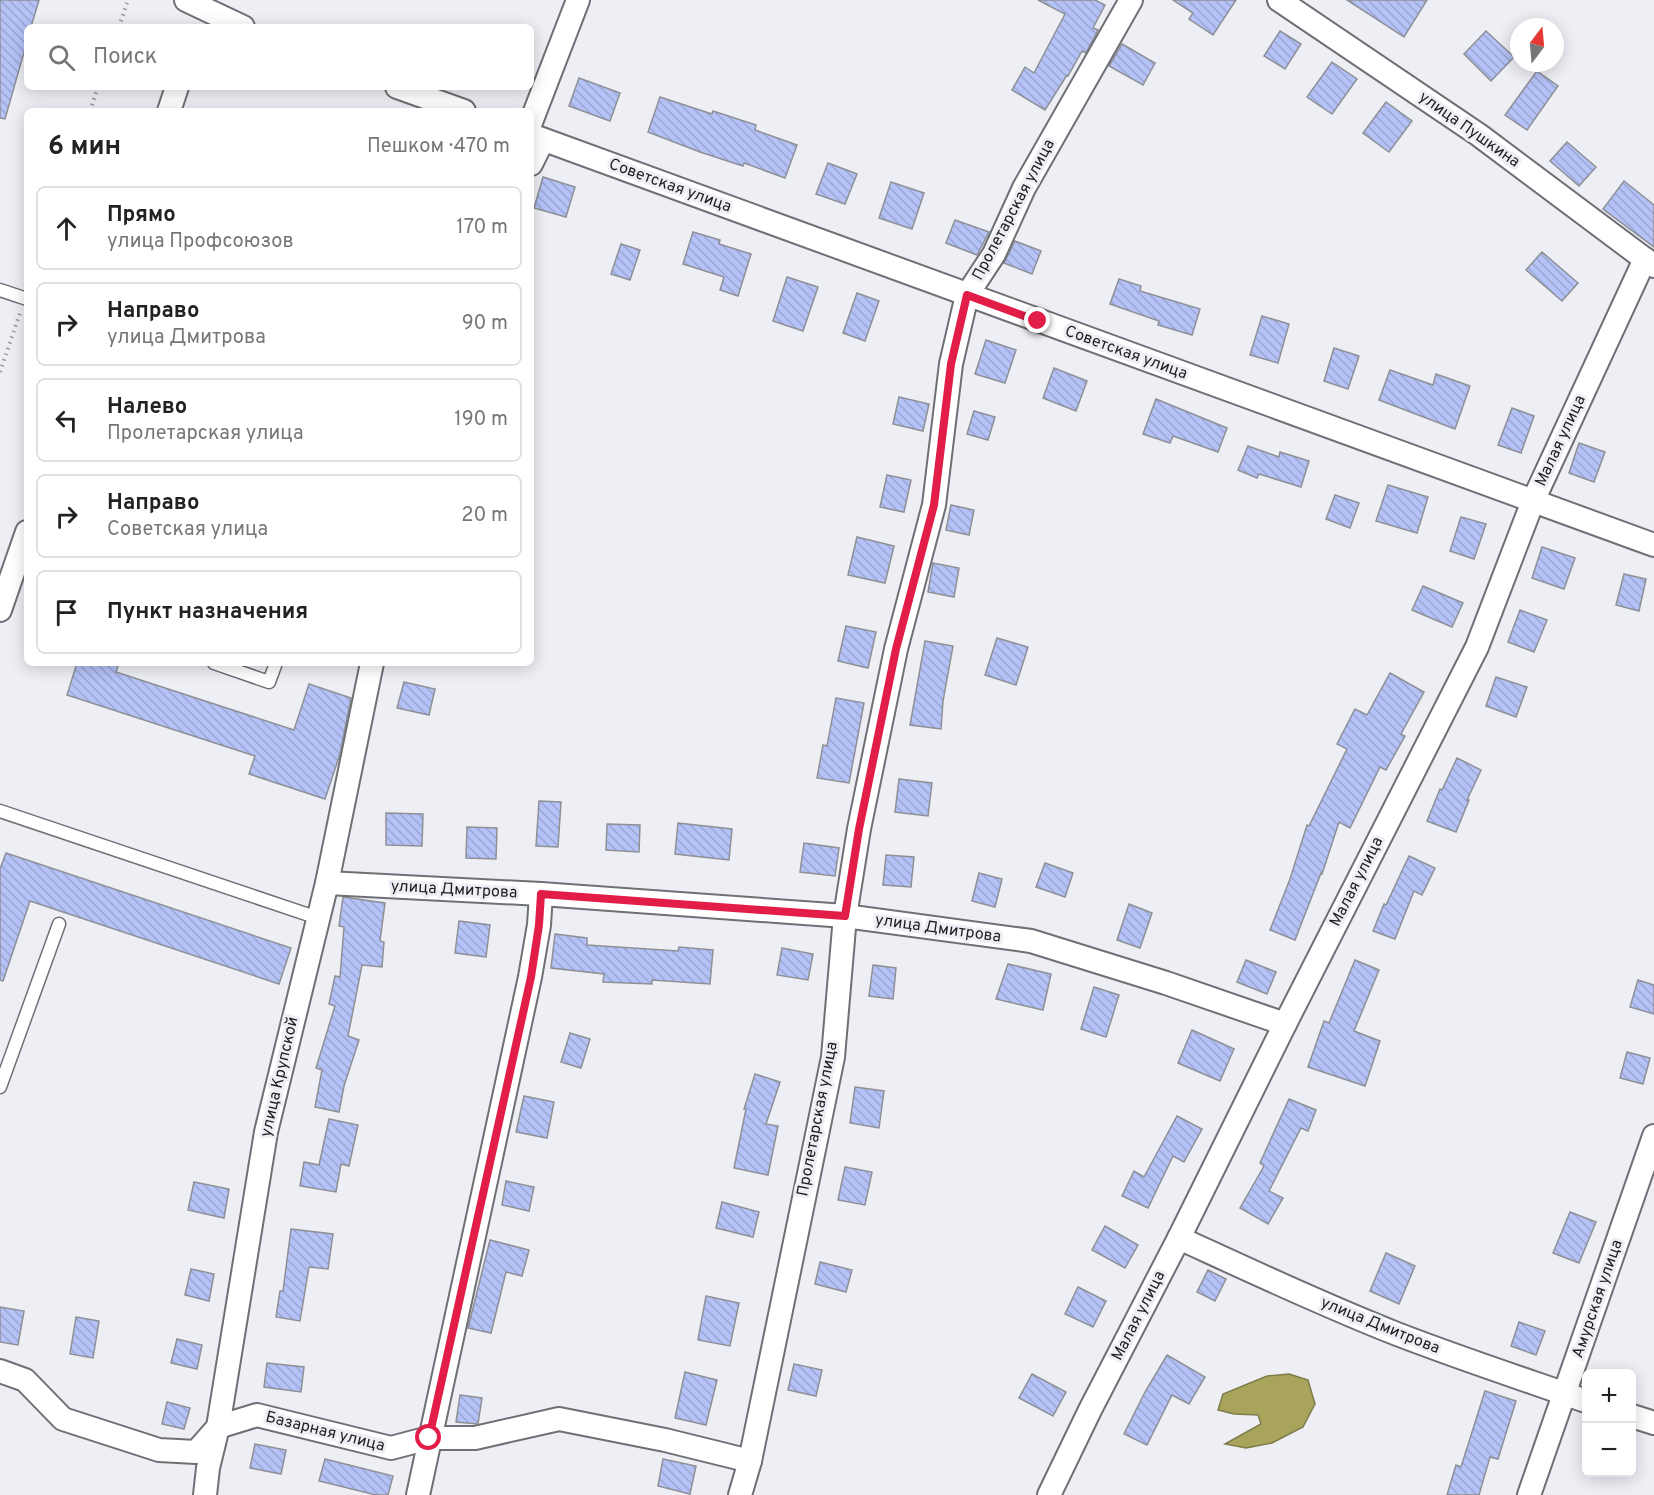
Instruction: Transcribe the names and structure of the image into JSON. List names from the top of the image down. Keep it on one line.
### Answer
{"streets":{"street":["улица Пушкина","Советская улица","Пролетарская улица","Малая улица","улица Дмитрова","улица Крупской","Амурская улица","Базарная улица"]},"crossings":[["улица Пушкина","Малая улица"],["Советская улица","Пролетарская улица"],["Советская улица","Малая улица"],["Пролетарская улица","улица Дмитрова"],["Пролетарская улица","Базарная улица"],["Малая улица","улица Дмитрова"],["улица Дмитрова","улица Крупской"],["улица Дмитрова","Амурская улица"],["улица Крупской","Базарная улица"]],"north":"top","page":{"search":"Поиск","heading":["6 мин","Пешком · 470 m"],"list":[["Прямо","улица Профсоюзов","170 m"],["Направо","улица Дмитрова","90 m"],["Налево","Пролетарская улица","190 m"],["Направо","Советская улица","20 m"],"Пункт назначения"],"map_buttons":["+","−"]}}
